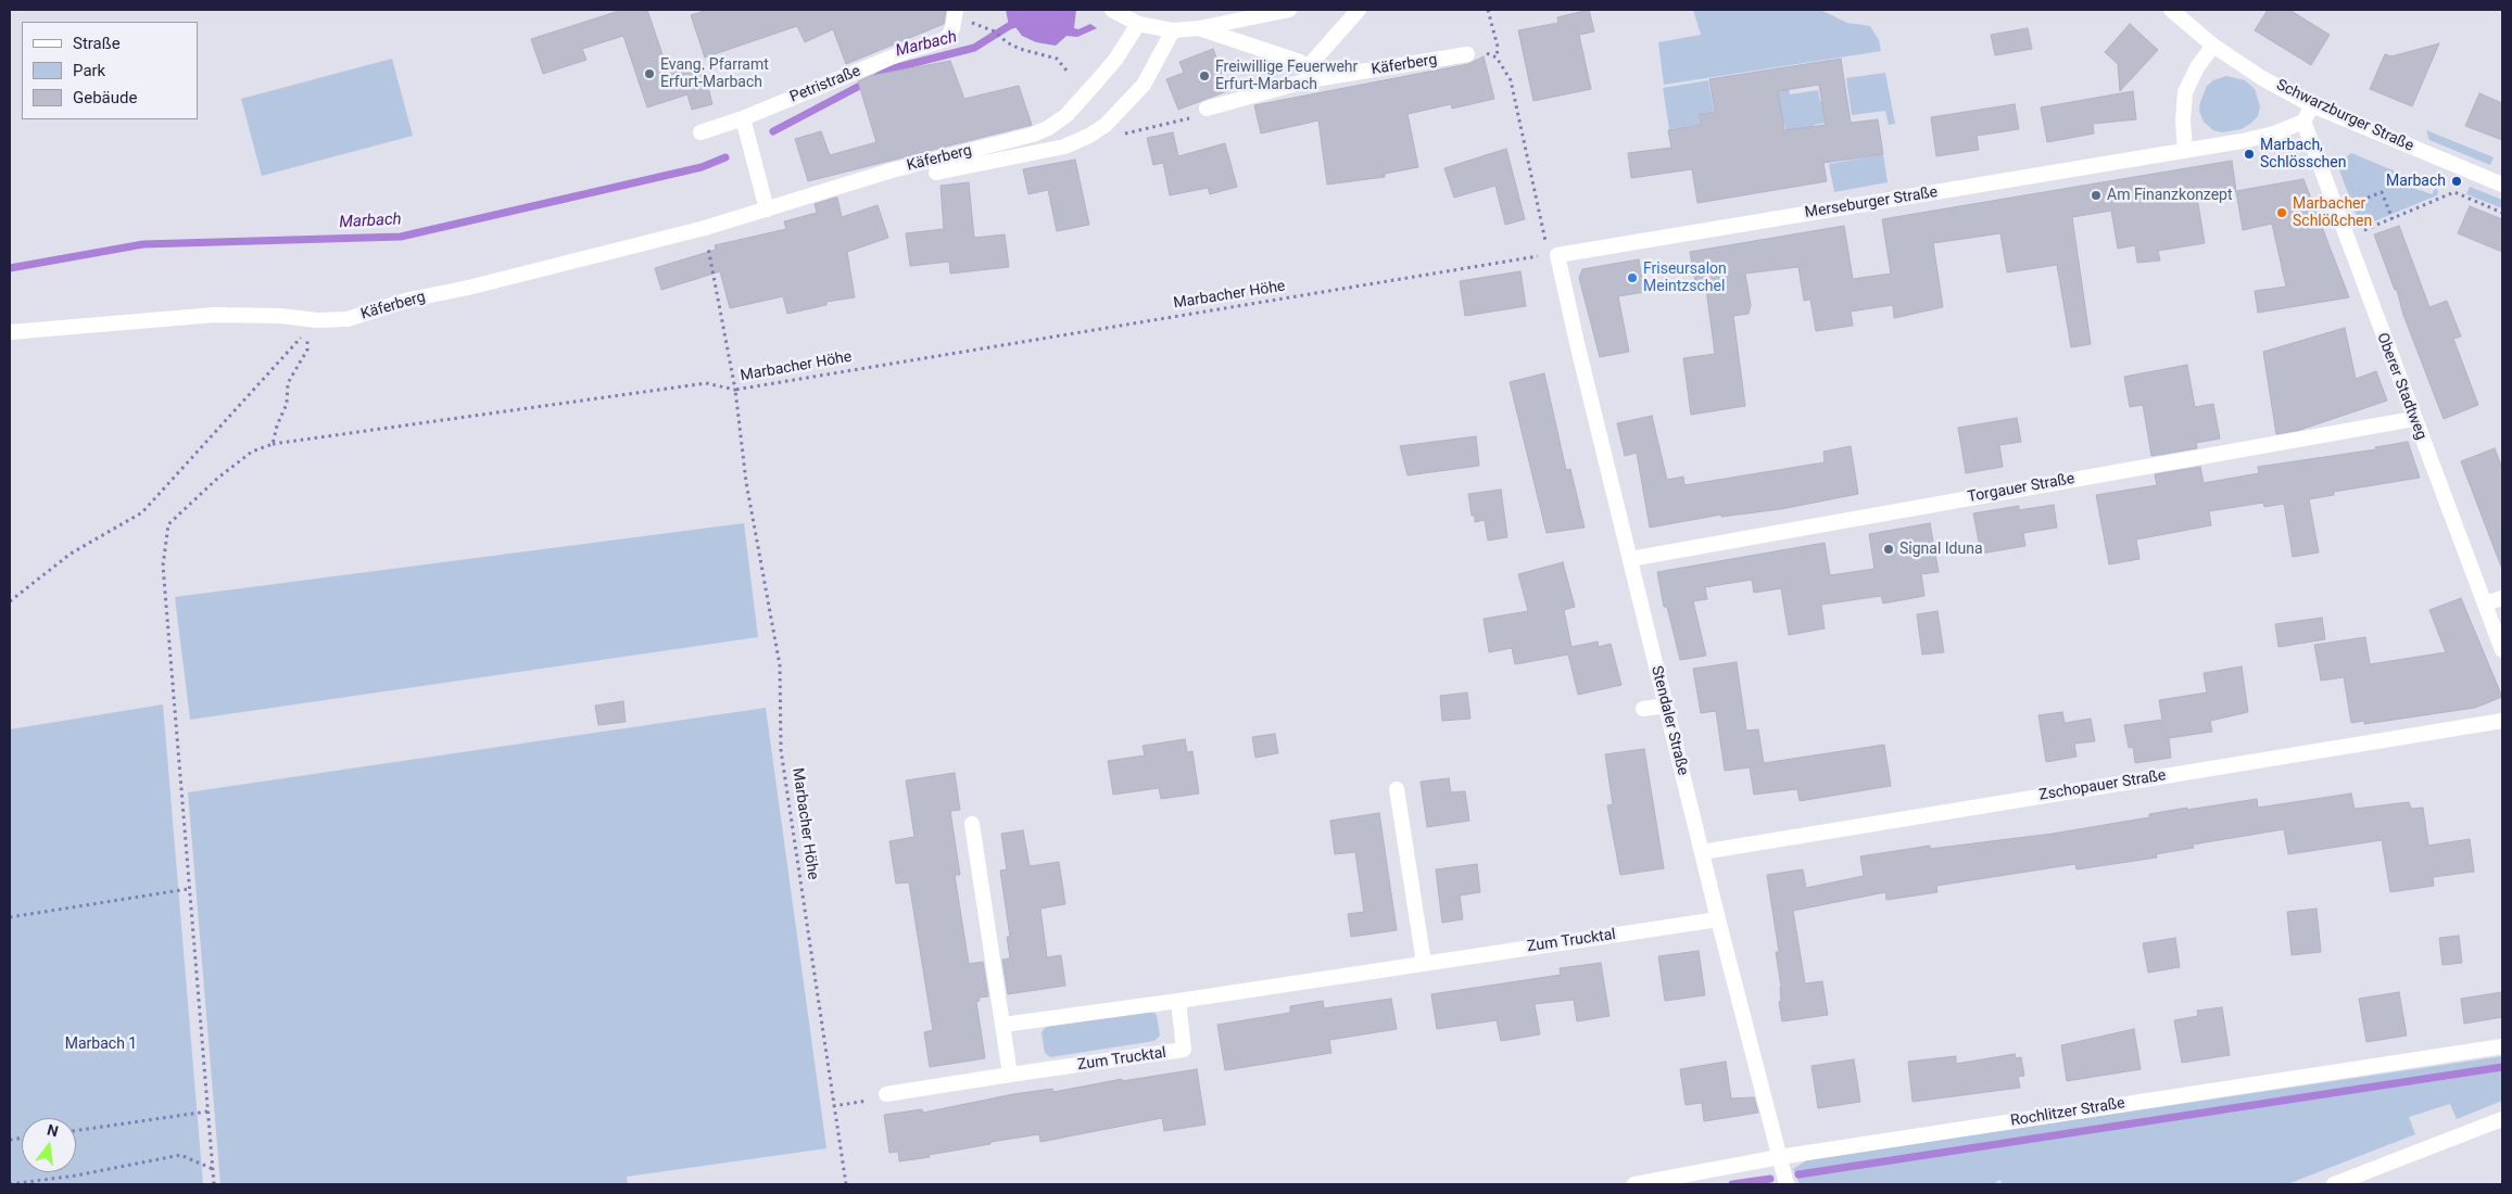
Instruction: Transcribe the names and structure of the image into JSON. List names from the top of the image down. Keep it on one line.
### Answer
{"streets":{"street":["Käferberg","Petristraße","Schwarzburger Straße","Merseburger Straße","Oberer Stadtweg","Torgauer Straße","Stendaler Straße","Zschopauer Straße","Zum Trucktal","Rochlitzer Straße"],"path":["Marbacher Höhe"]},"crossings":[["Merseburger Straße","Marbacher Höhe"],["Merseburger Straße","Oberer Stadtweg"],["Merseburger Straße","Stendaler Straße"],["Marbacher Höhe","Stendaler Straße"],["Oberer Stadtweg","Torgauer Straße"],["Torgauer Straße","Stendaler Straße"],["Stendaler Straße","Zschopauer Straße"],["Stendaler Straße","Zum Trucktal"],["Stendaler Straße","Rochlitzer Straße"]],"water":["Marbach"],"parks":["Marbach 1"],"places":["Evang. Pfarramt Erfurt-Marbach","Freiwillige Feuerwehr Erfurt-Marbach","Marbach, Schlösschen","Marbach","Am Finanzkonzept","Marbacher Schlößchen","Friseursalon Meintzschel","Signal Iduna"],"legend":["Straße","Park","Gebäude"],"north":"top"}
